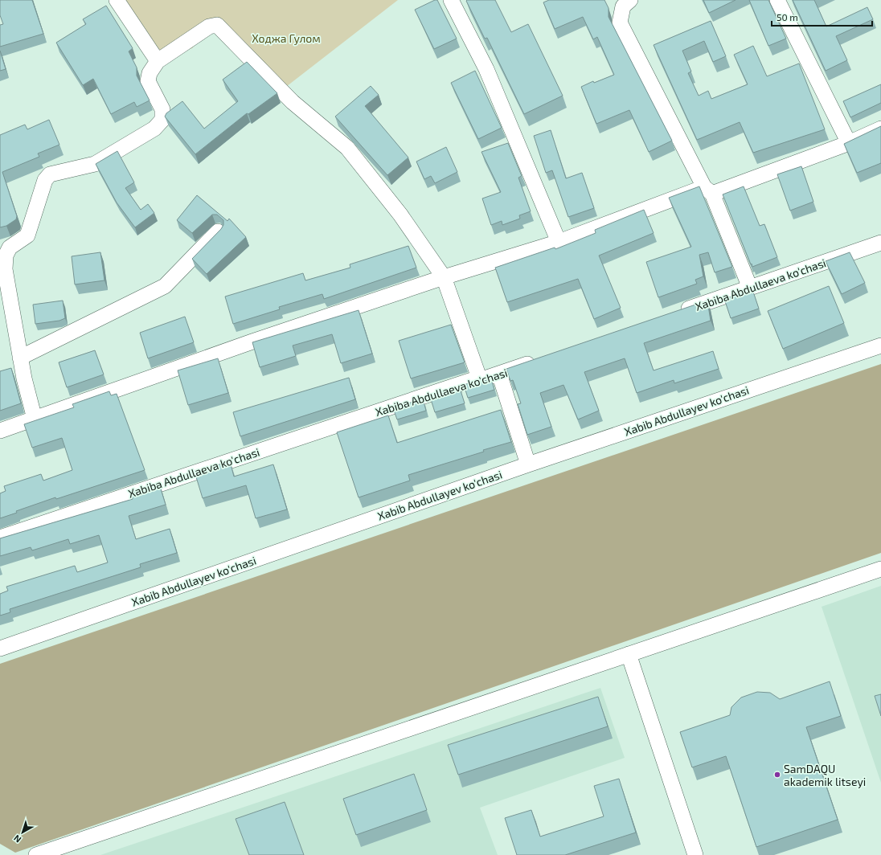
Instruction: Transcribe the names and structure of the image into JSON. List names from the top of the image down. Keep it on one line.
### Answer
{"streets":{"street":["Xabiba Abdullaeva ko'chasi","Xabib Abdullayev ko'chasi"]},"parks":["Ходжа Гулом"],"places":["SamDAQU akademik litseyi"],"scale_bar":"50 m","north":"bottom left"}
